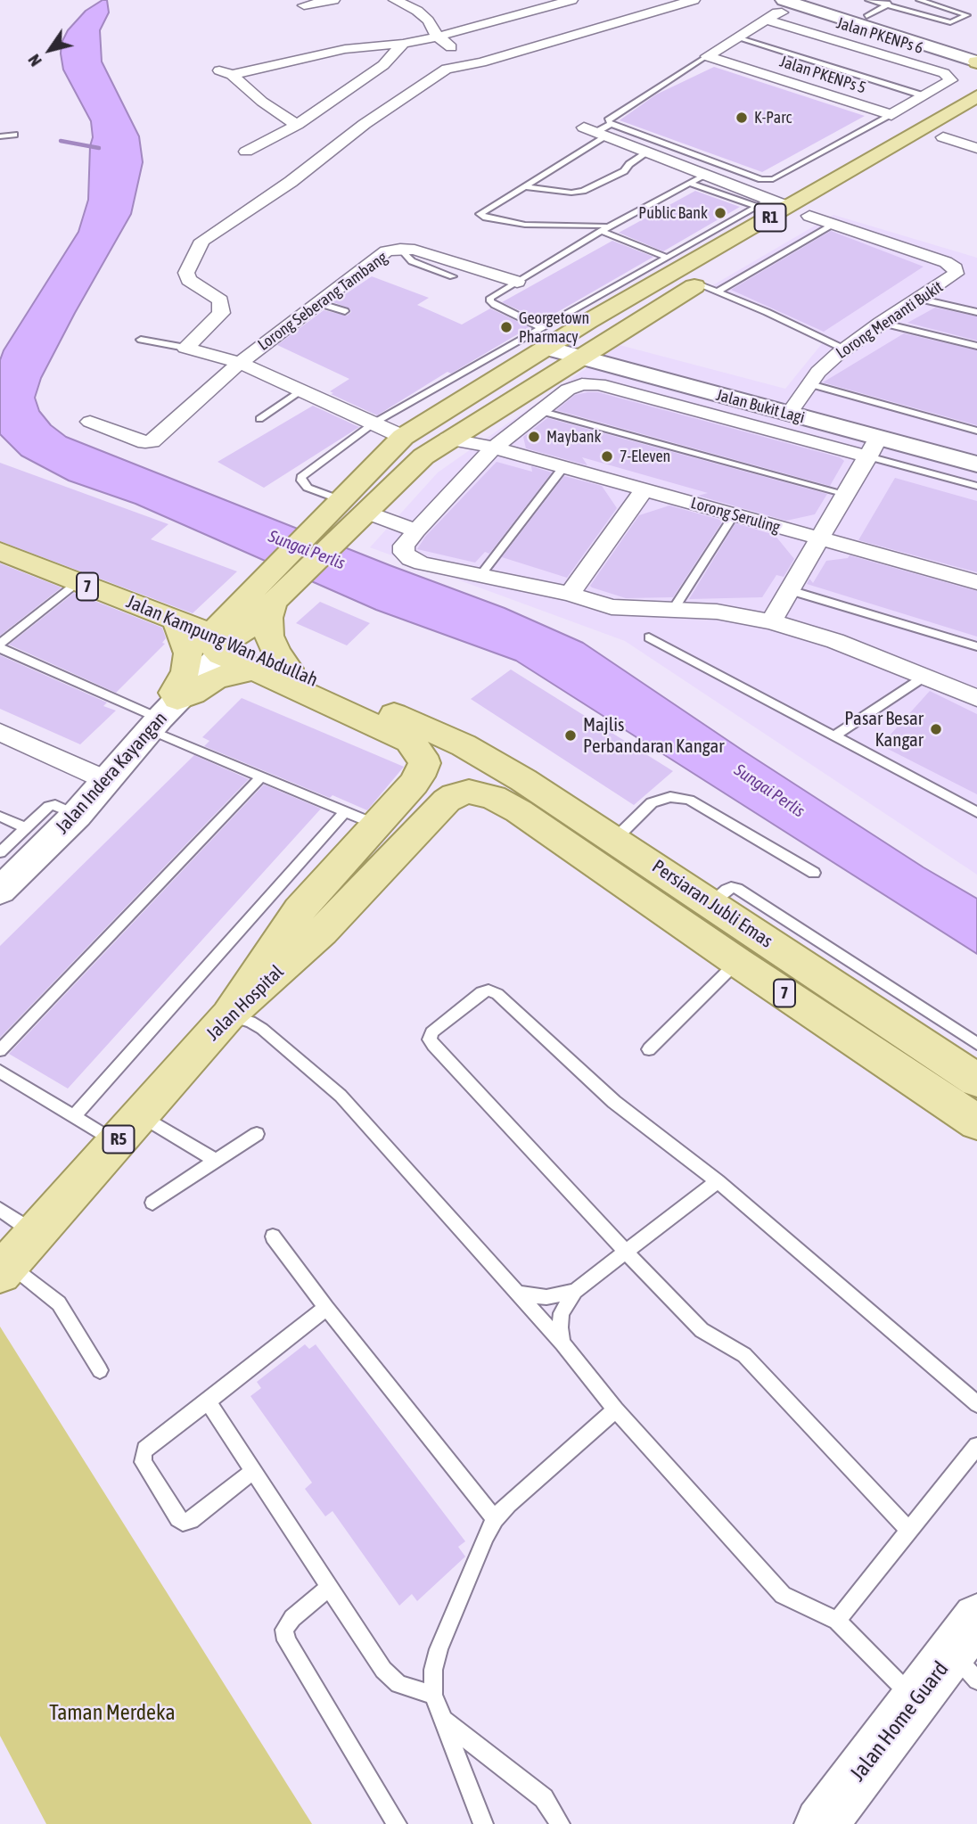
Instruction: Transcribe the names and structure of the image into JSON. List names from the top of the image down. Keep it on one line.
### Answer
{"streets":{"main road":["R1","7","Jalan Kampung Wan Abdullah","Persiaran Jubli Emas","Jalan Hospital","R5"],"street":["Jalan PKENPs 6","Jalan PKENPs 5","Lorong Seberang Tambang","Lorong Menanti Bukit","Jalan Bukit Lagi","Lorong Seruling","Jalan Indera Kayangan","Jalan Home Guard"]},"crossings":[["R1","Jalan Bukit Lagi"],["R1","Lorong Seruling"],["R1","Jalan Kampung Wan Abdullah"],["R1","Jalan Indera Kayangan"],["Lorong Menanti Bukit","Jalan Bukit Lagi"],["Jalan Kampung Wan Abdullah","Jalan Indera Kayangan"],["Jalan Kampung Wan Abdullah","Persiaran Jubli Emas"],["Persiaran Jubli Emas","Jalan Hospital"],["Jalan Hospital","R5"]],"water":["Sungai Perlis"],"parks":["Taman Merdeka"],"places":["K-Parc","Public Bank","Georgetown Pharmacy","Maybank","7-Eleven","Pasar Besar Kangar","Majlis Perbandaran Kangar"],"north":"bottom left"}
